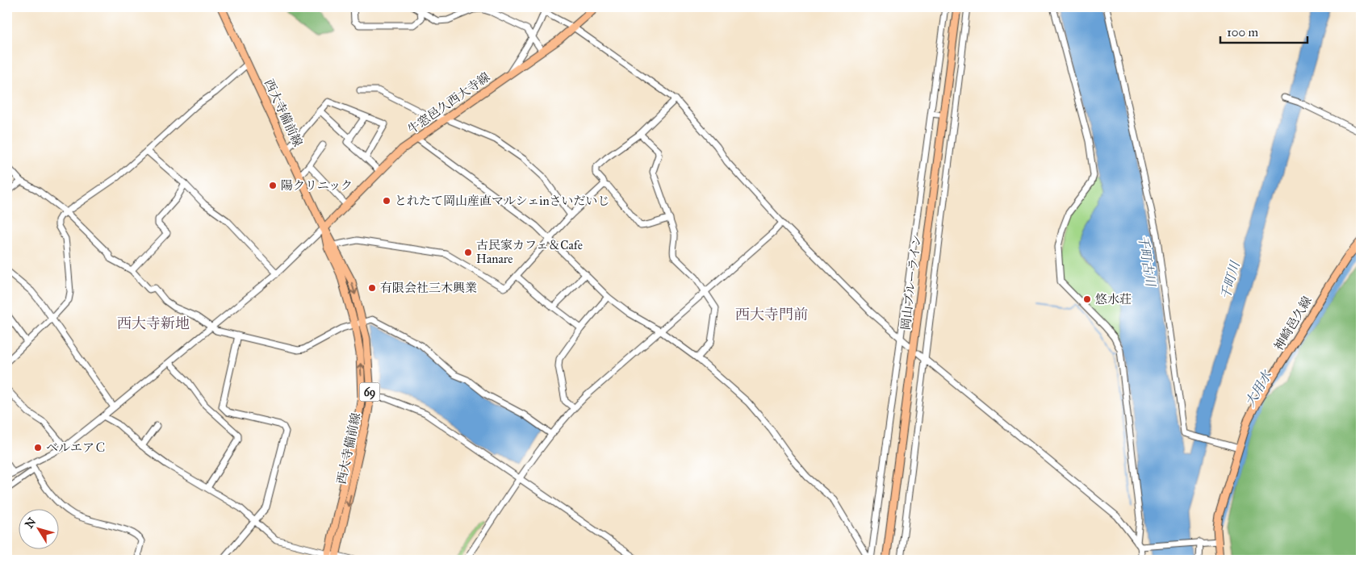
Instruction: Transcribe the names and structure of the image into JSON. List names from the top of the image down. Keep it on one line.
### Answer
{"streets":{"main road":["牛窓邑久西大寺線","西大寺備前線","岡山ブルーライン","神崎邑久線","69"]},"crossings":[["牛窓邑久西大寺線","西大寺備前線"]],"districts":["西大寺門前","西大寺新地"],"water":["千町古川","千町川","大用水"],"places":["陽クリニック","とれたて岡山産直マルシェinさいだいじ","古民家カフェ＆Cafe Hanare","有限会社三木興業","悠水荘","ベルエアＣ"],"scale_bar":"100 m","north":"top left"}
